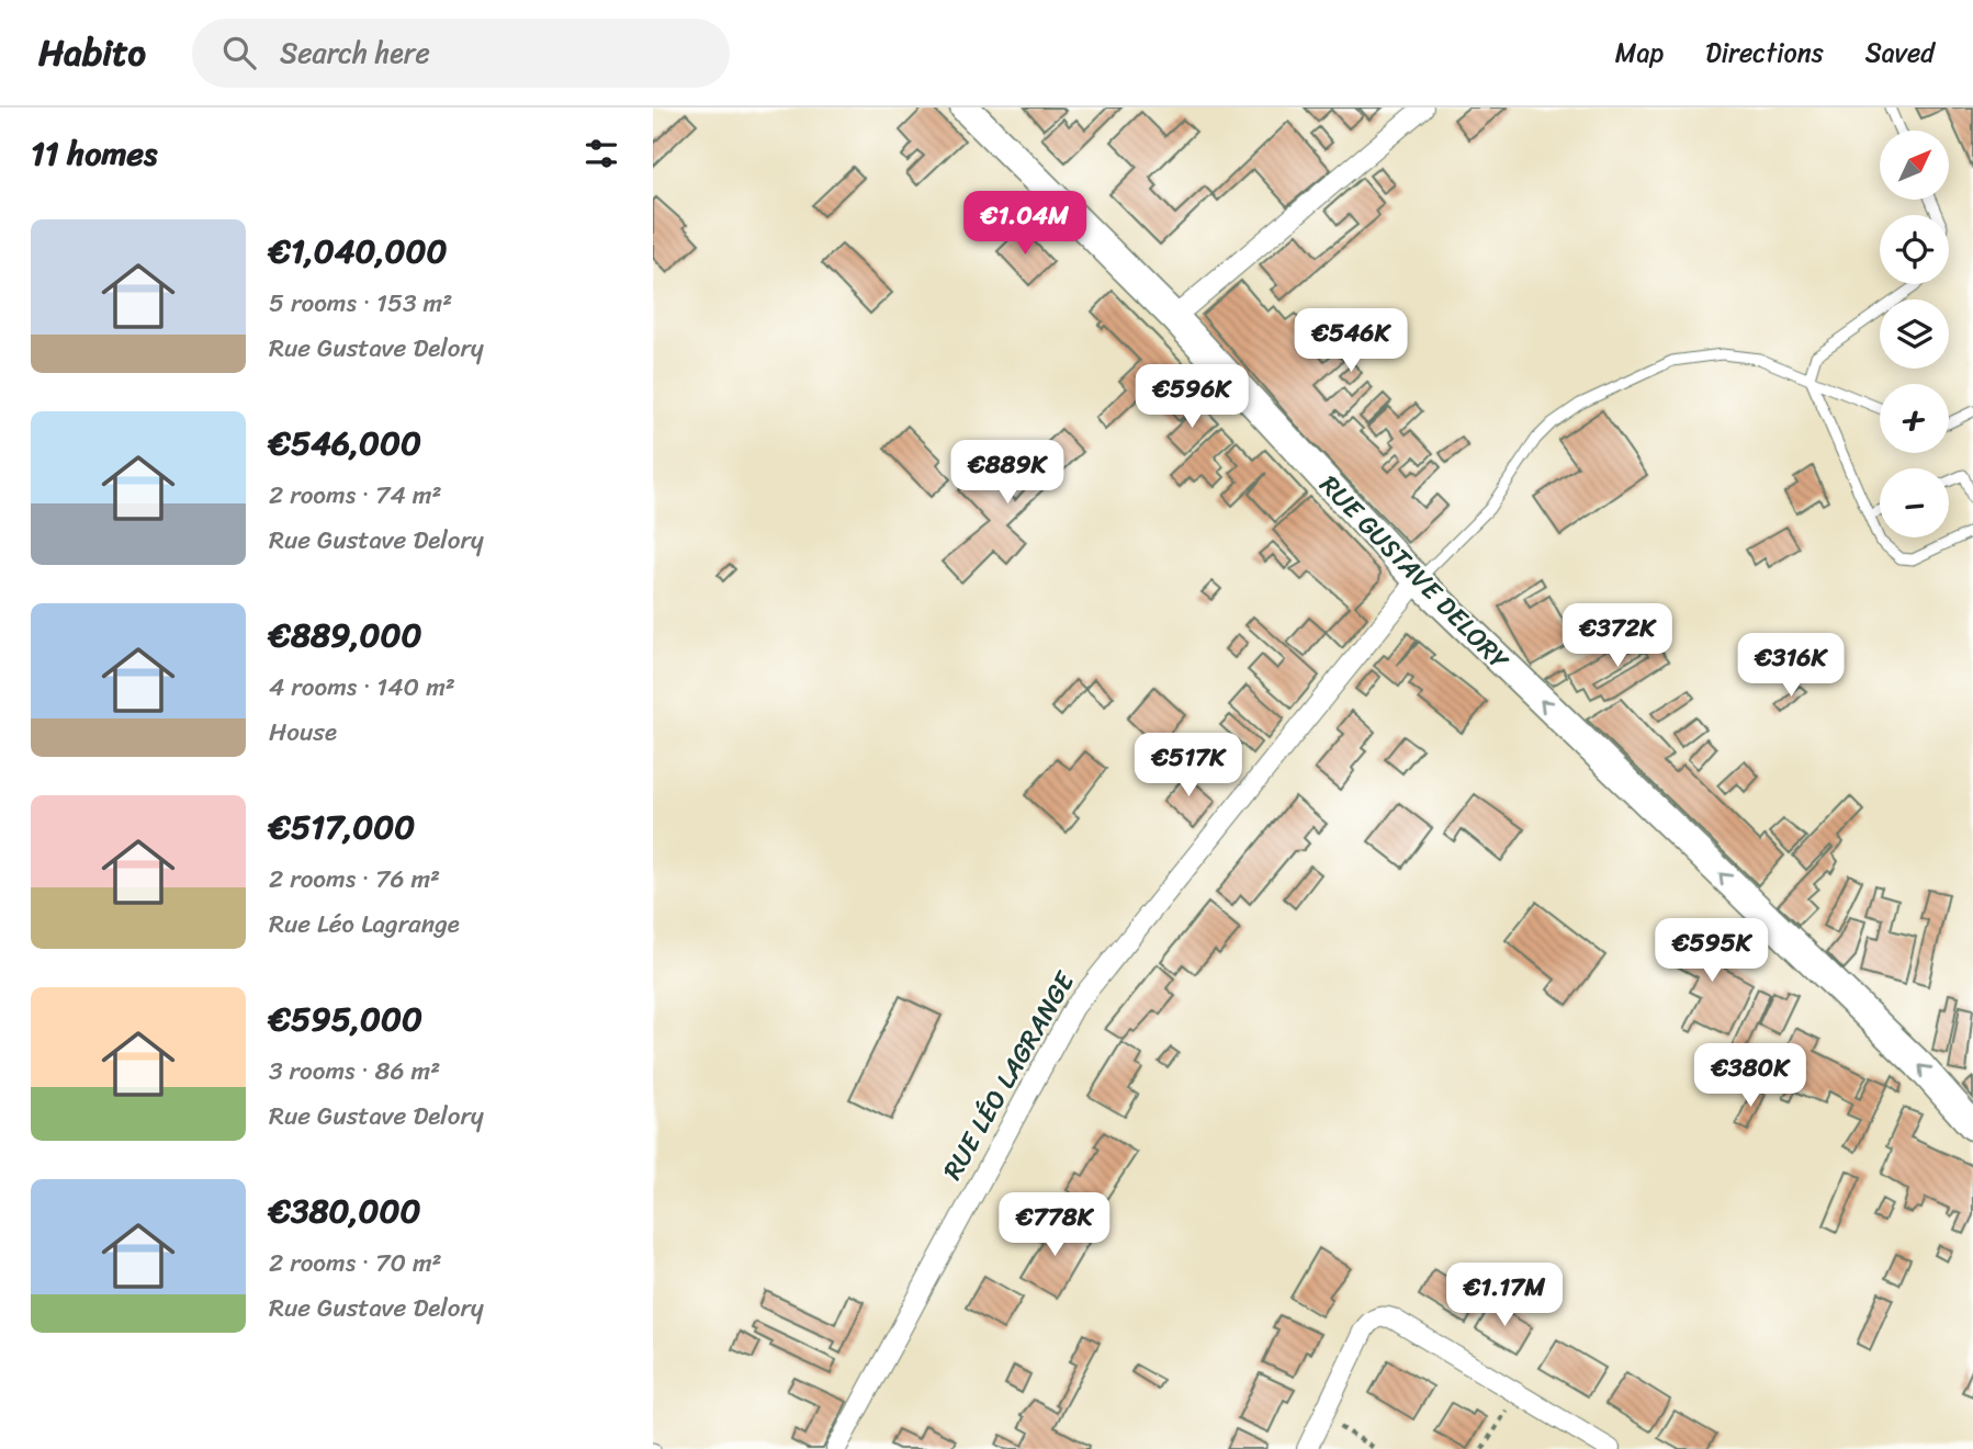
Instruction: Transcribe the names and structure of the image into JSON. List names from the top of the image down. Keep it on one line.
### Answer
{"streets":{"street":["RUE GUSTAVE DELORY","RUE LÉO LAGRANGE"]},"crossings":[["RUE GUSTAVE DELORY","RUE LÉO LAGRANGE"]],"one_way":["RUE GUSTAVE DELORY"],"north":"top right","page":{"header":"Habito","search":"Search here","nav":["Map","Directions","Saved"],"heading":"11 homes","map_buttons":["+","−"],"price":["€1.04M","€546K","€596K","€889K","€372K","€316K","€517K","€595K","€380K","€778K","€1.17M"],"list":[{"name":"€1,040,000","note":"5 rooms · 153 m² · Rue Gustave Delory"},{"name":"€546,000","note":"2 rooms · 74 m² · Rue Gustave Delory"},{"name":"€889,000","note":"4 rooms · 140 m² · House"},{"name":"€517,000","note":"2 rooms · 76 m² · Rue Léo Lagrange"},{"name":"€595,000","note":"3 rooms · 86 m² · Rue Gustave Delory"},{"name":"€380,000","note":"2 rooms · 70 m² · Rue Gustave Delory"}]}}
